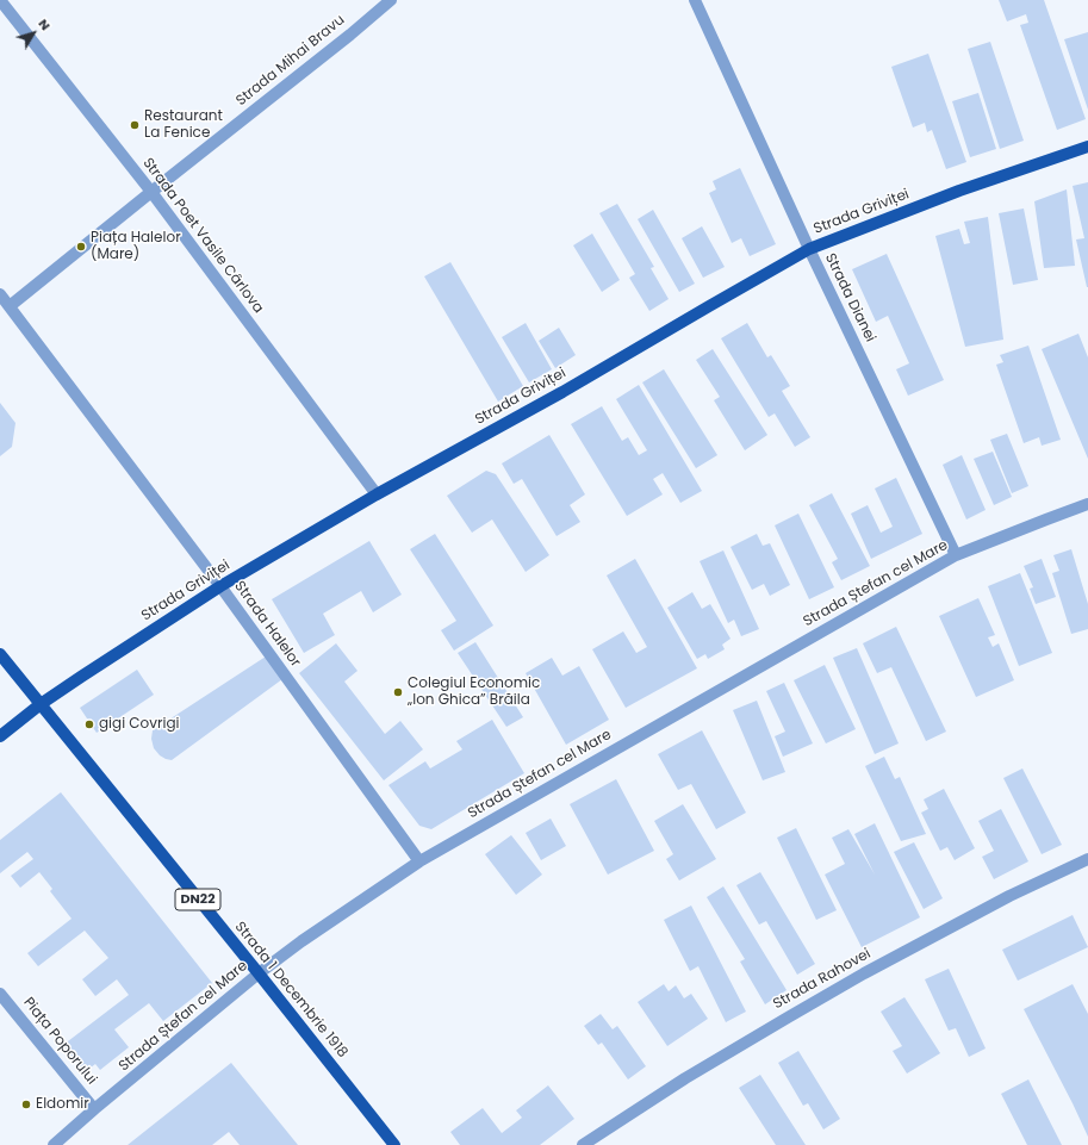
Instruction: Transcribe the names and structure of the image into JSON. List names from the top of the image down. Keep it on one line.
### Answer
{"streets":{"main road":["Strada Griviței","DN22","Strada 1 Decembrie 1918"],"street":["Strada Mihai Bravu","Strada Poet Vasile Cârlova","Strada Dianei","Strada Ștefan cel Mare","Strada Halelor","Strada Rahovei","Piața Poporului"]},"crossings":[["Strada Mihai Bravu","Strada Poet Vasile Cârlova"],["Strada Mihai Bravu","Strada Halelor"],["Strada Griviței","Strada Poet Vasile Cârlova"],["Strada Griviței","Strada Dianei"],["Strada Griviței","Strada Halelor"],["Strada Griviței","Strada 1 Decembrie 1918"],["Strada Dianei","Strada Ștefan cel Mare"],["Strada Ștefan cel Mare","Strada Halelor"],["Strada Ștefan cel Mare","Strada 1 Decembrie 1918"],["Strada Ștefan cel Mare","Piața Poporului"]],"places":["Restaurant La Fenice","Piața Halelor (Mare)","Colegiul Economic „Ion Ghica” Brăila","gigi Covrigi","Eldomir"],"north":"top right"}
